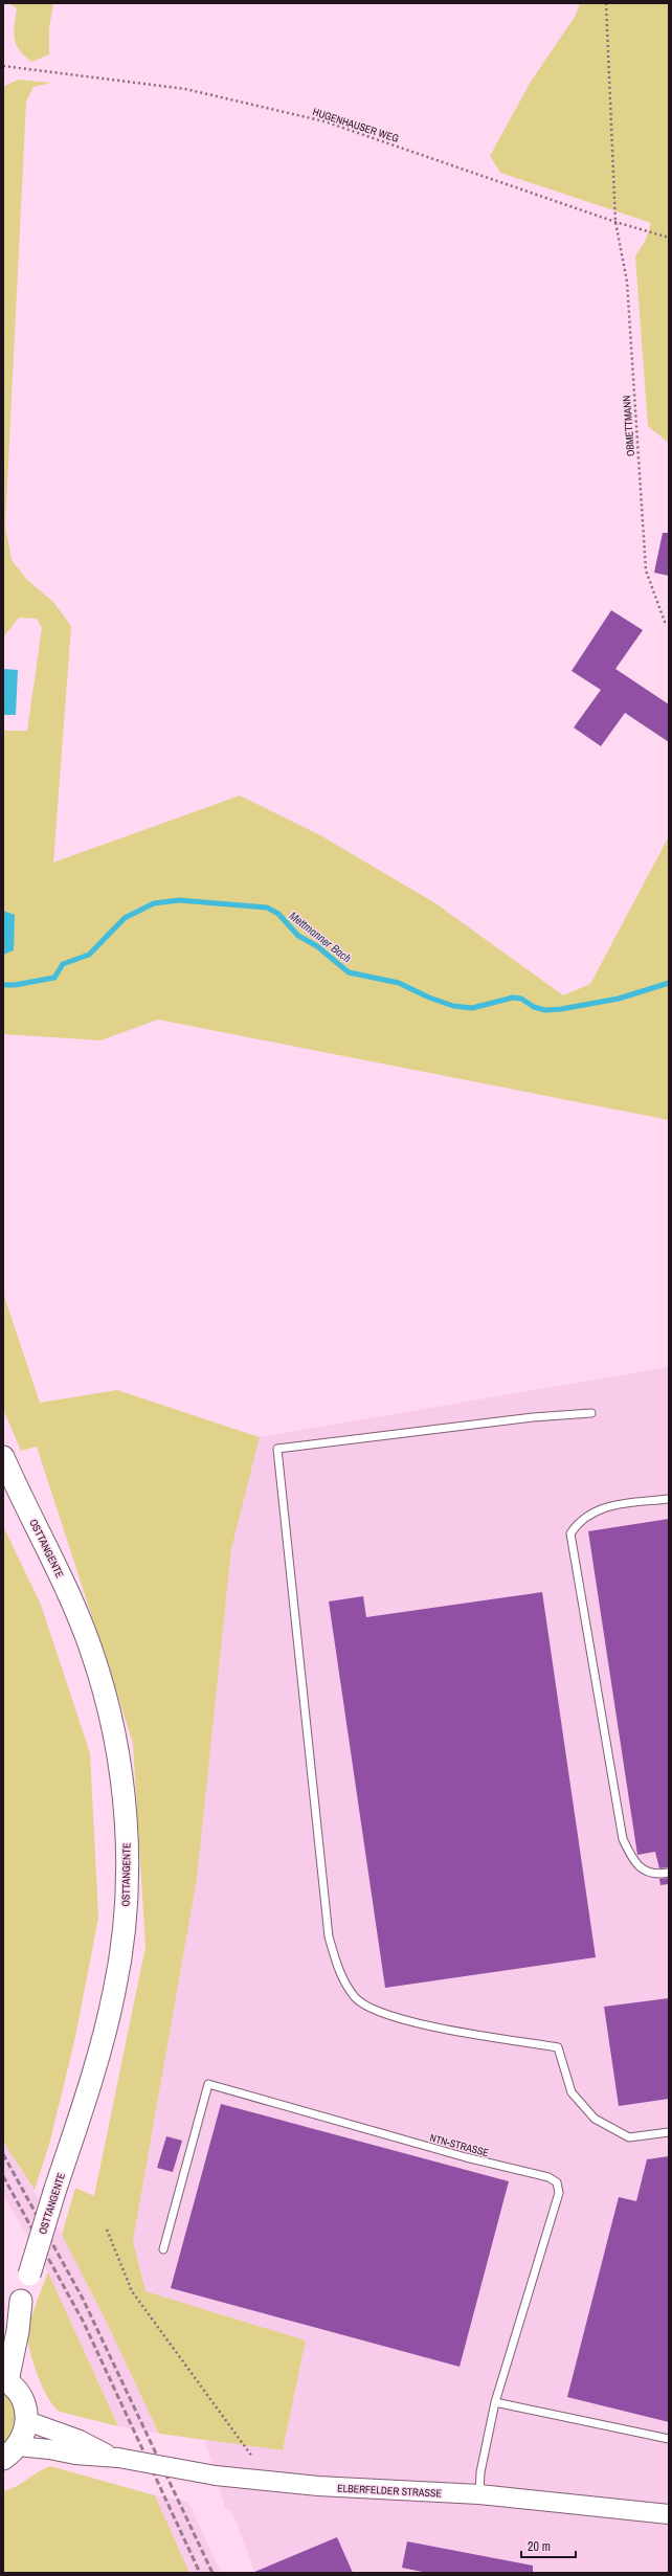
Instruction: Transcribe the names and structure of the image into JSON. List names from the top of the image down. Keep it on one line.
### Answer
{"streets":{"main road":["OSTTANGENTE"],"street":["ELBERFELDER STRASSE"],"lane":["NTN-STRASSE"],"path":["HUGENHAUSER WEG","OBMETTMANN"]},"crossings":[["HUGENHAUSER WEG","OBMETTMANN"],["NTN-STRASSE","ELBERFELDER STRASSE"]],"water":["Mettmanner Bach"],"scale_bar":"20 m"}
